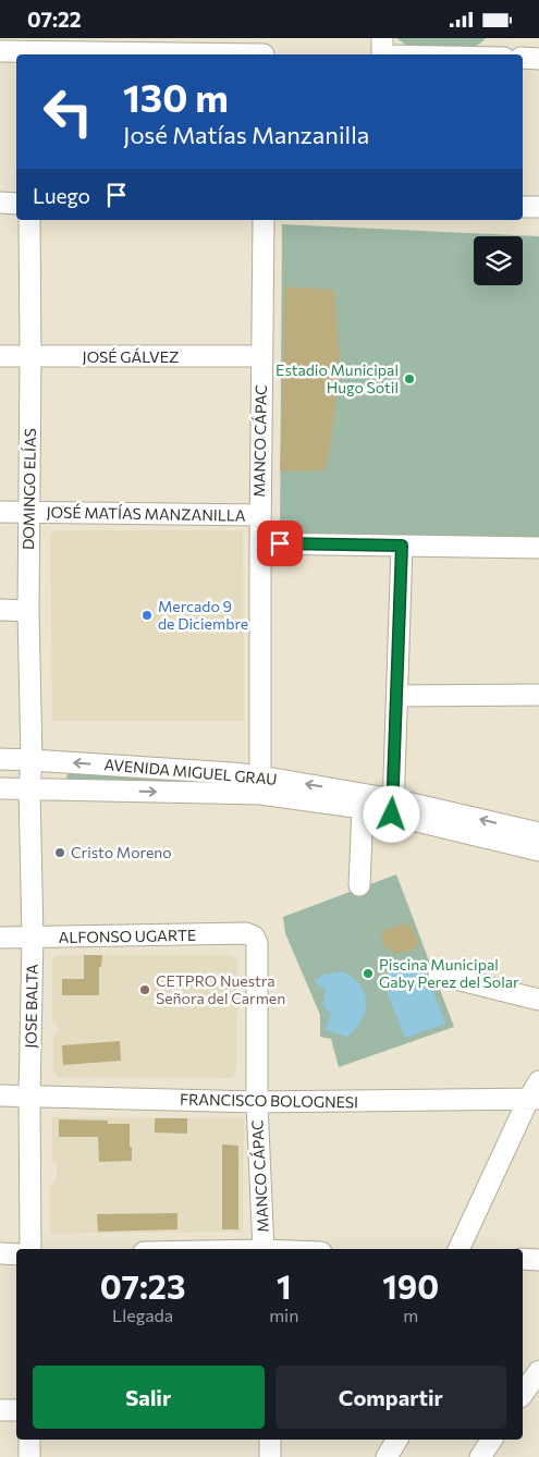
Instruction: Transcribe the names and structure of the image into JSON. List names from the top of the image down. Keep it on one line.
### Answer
{"streets":{"street":["JOSÉ GÁLVEZ","MANCO CÁPAC","DOMINGO ELÍAS","JOSÉ MATÍAS MANZANILLA","AVENIDA MIGUEL GRAU","ALFONSO UGARTE","JOSE BALTA","FRANCISCO BOLOGNESI"]},"crossings":[["JOSÉ GÁLVEZ","MANCO CÁPAC"],["JOSÉ GÁLVEZ","DOMINGO ELÍAS"],["MANCO CÁPAC","JOSÉ MATÍAS MANZANILLA"],["MANCO CÁPAC","AVENIDA MIGUEL GRAU"],["MANCO CÁPAC","ALFONSO UGARTE"],["MANCO CÁPAC","FRANCISCO BOLOGNESI"],["DOMINGO ELÍAS","JOSÉ MATÍAS MANZANILLA"],["DOMINGO ELÍAS","AVENIDA MIGUEL GRAU"],["DOMINGO ELÍAS","JOSE BALTA"],["AVENIDA MIGUEL GRAU","JOSE BALTA"],["ALFONSO UGARTE","JOSE BALTA"],["JOSE BALTA","FRANCISCO BOLOGNESI"]],"places":["Estadio Municipal Hugo Sotil","Mercado 9 de Diciembre","Cristo Moreno","Piscina Municipal Gaby Perez del Solar","CETPRO Nuestra Señora del Carmen"],"page":{"status":"07:22","turn":["130 m","José Matías Manzanilla"],"then":"Luego","eta":["07:23","Llegada","1","min","190","m"],"buttons":["Salir","Compartir"]}}
